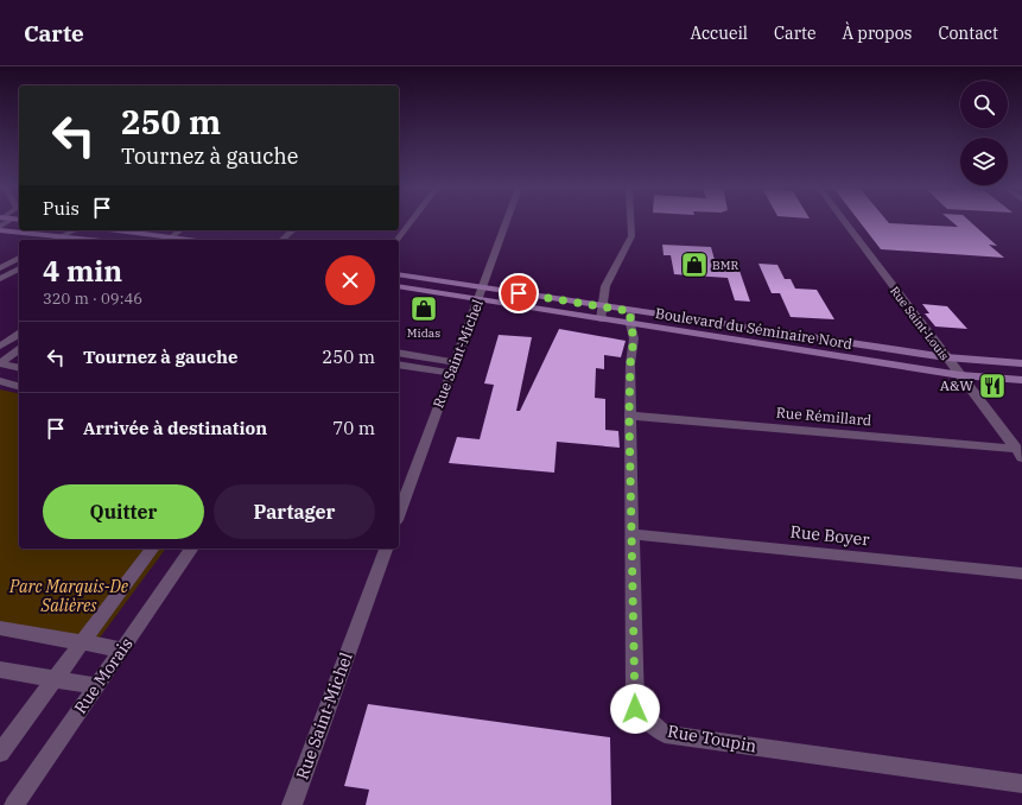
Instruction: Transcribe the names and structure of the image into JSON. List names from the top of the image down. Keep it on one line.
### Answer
{"streets":{"main road":["Boulevard du Séminaire Nord"],"street":["Rue Saint-Louis","Rue Saint-Michel","Rue Rémillard","Rue Boyer","Rue Morais","Rue Toupin"]},"crossings":[["Rue Saint-Louis","Boulevard du Séminaire Nord"],["Rue Saint-Louis","Rue Rémillard"],["Boulevard du Séminaire Nord","Rue Saint-Michel"],["Boulevard du Séminaire Nord","Rue Toupin"],["Rue Rémillard","Rue Toupin"],["Rue Boyer","Rue Toupin"]],"parks":["Parc Marquis-De Salières"],"places":{"shop":["BMR","Midas"],"restaurant":["A&W"]},"page":{"header":"Carte","nav":["Accueil","Carte","À propos","Contact"],"turn":["250 m","Tournez à gauche"],"then":"Puis","heading":["4 min","320 m · 09:46"],"list":[{"name":"Tournez à gauche","value":"250 m"},{"name":"Arrivée à destination","value":"70 m"}],"buttons":["Quitter","Partager"]}}
